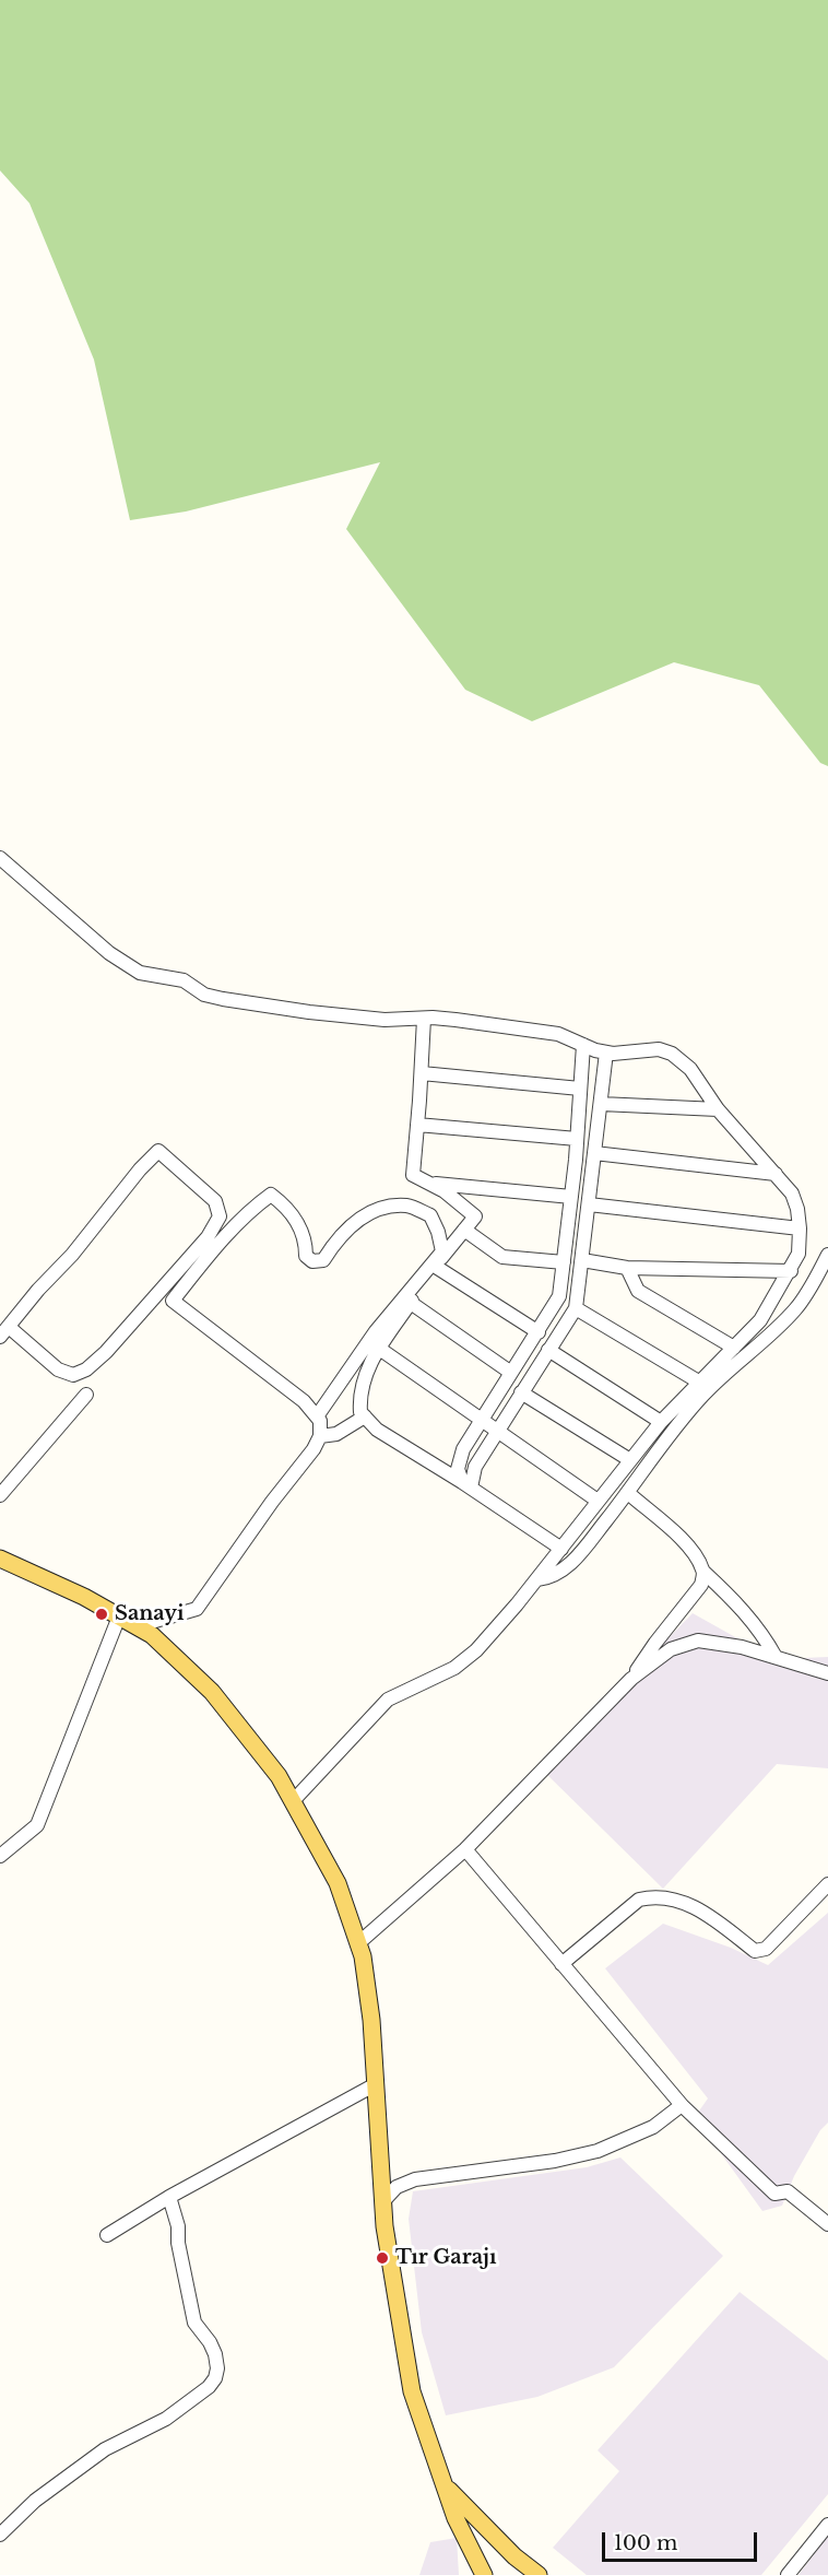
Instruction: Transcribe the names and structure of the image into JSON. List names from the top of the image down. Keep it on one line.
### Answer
{"places":["Sanayi","Tır Garajı"],"scale_bar":"100 m"}
